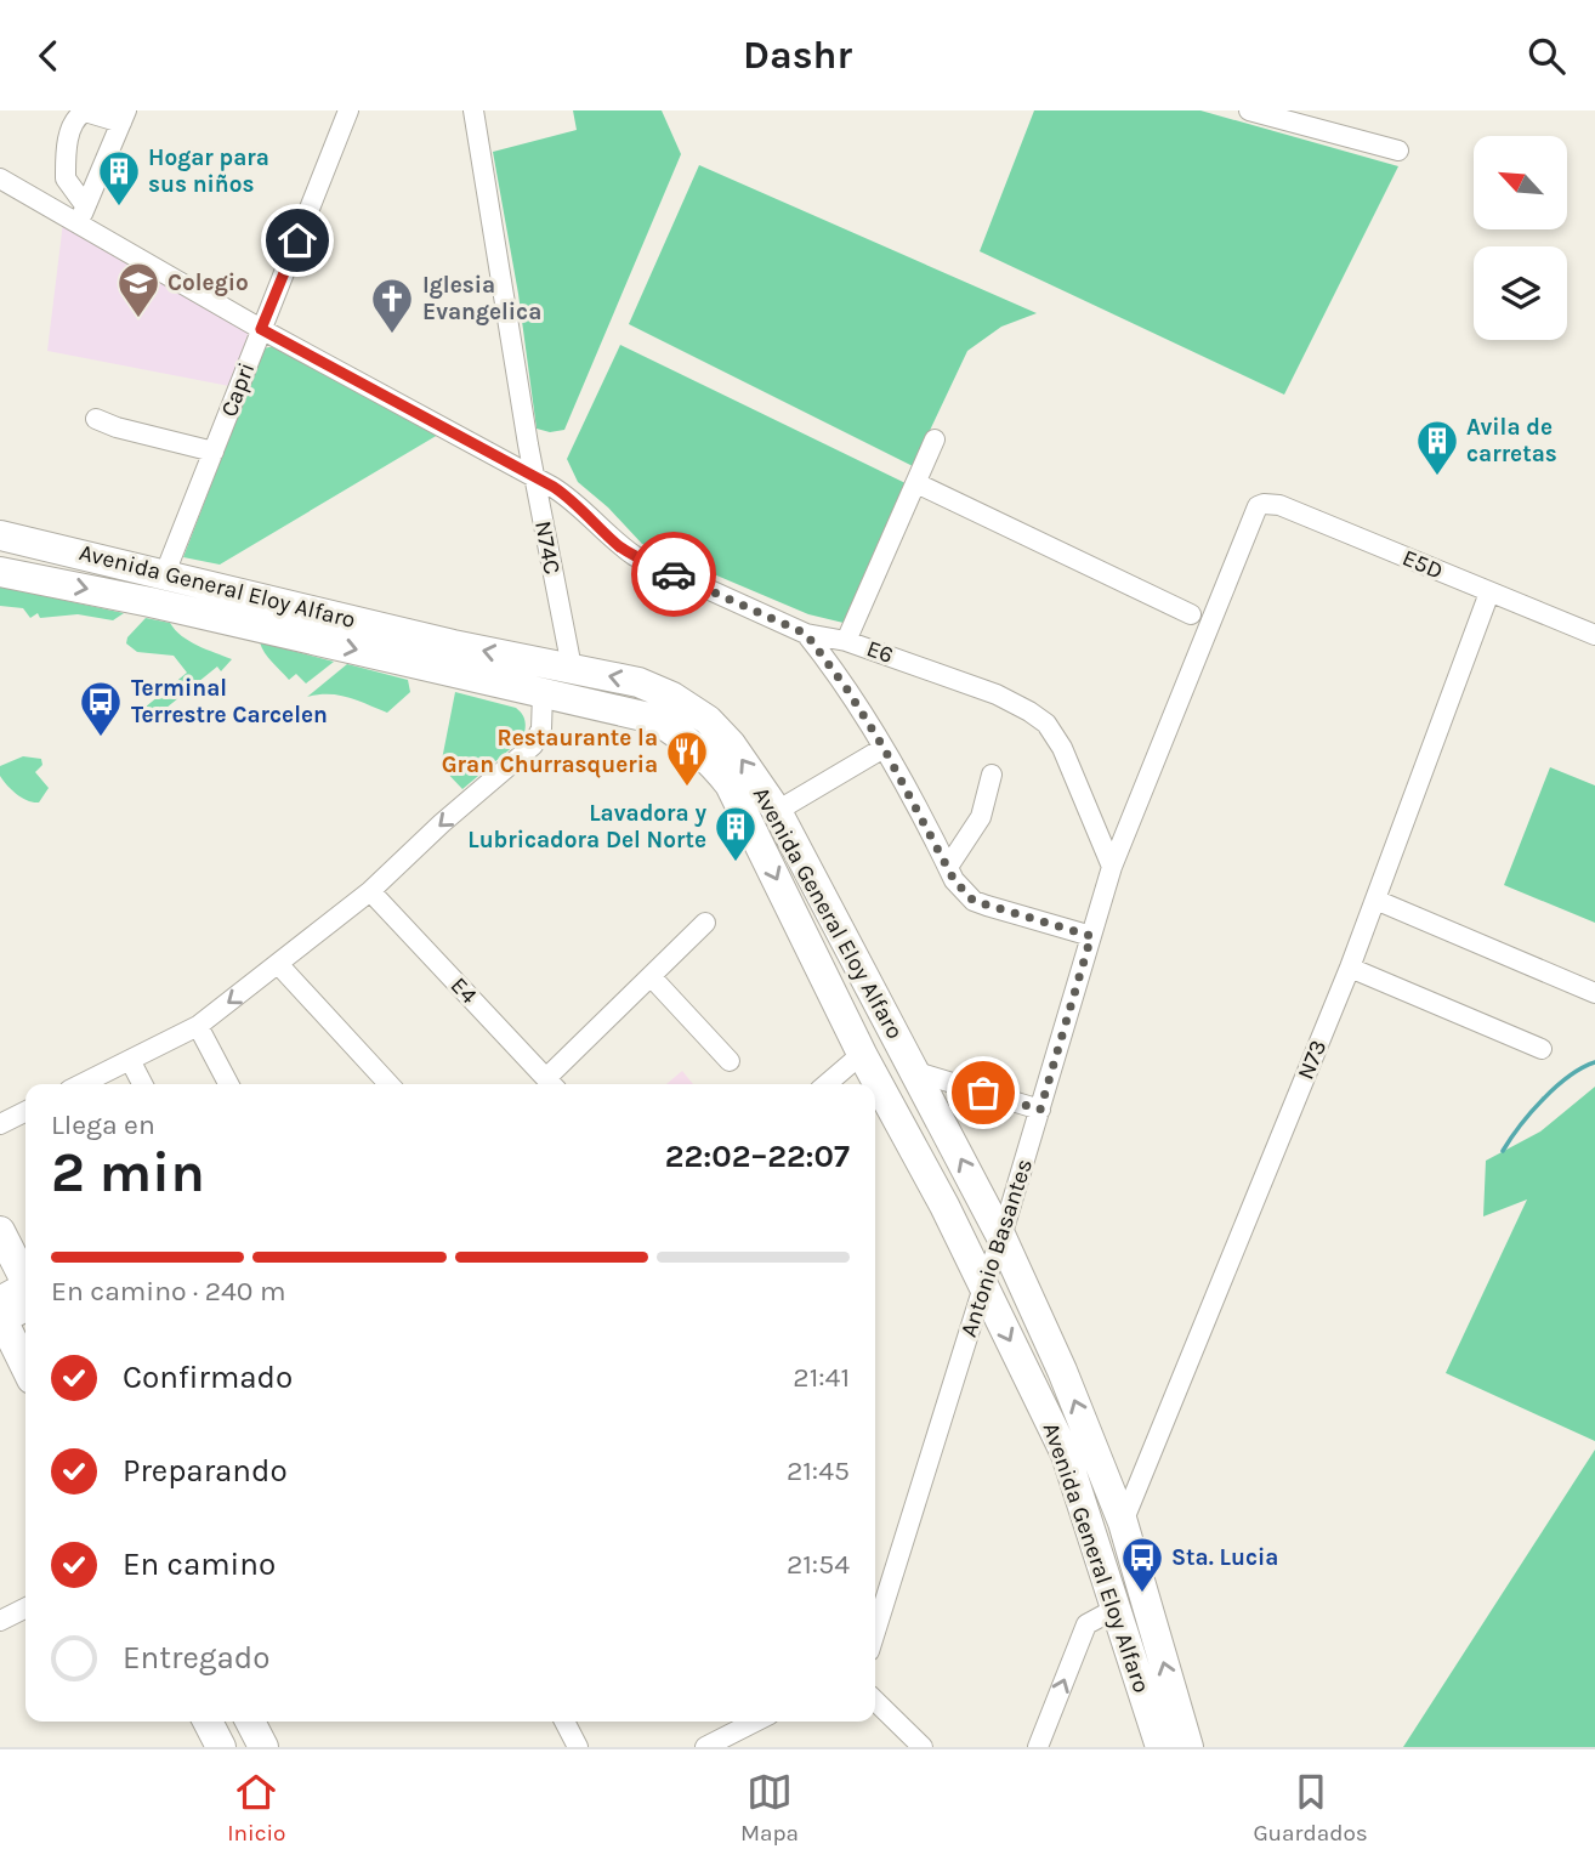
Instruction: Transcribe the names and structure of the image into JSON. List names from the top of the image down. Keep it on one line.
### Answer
{"streets":{"main road":["Avenida General Eloy Alfaro"],"street":["Capri","N74C","E5D","E6","E4","N73","Antonio Basantes"]},"crossings":[["Capri","Avenida General Eloy Alfaro"],["N74C","Avenida General Eloy Alfaro"],["N74C","E6"],["E5D","N73"],["E5D","Antonio Basantes"],["Avenida General Eloy Alfaro","N73"],["Avenida General Eloy Alfaro","Antonio Basantes"],["E6","Antonio Basantes"]],"places":{"building":["Hogar para sus niños","Avila de carretas","Lavadora y Lubricadora Del Norte"],"school or university":["Colegio"],"church":["Iglesia Evangelica"],"bus stop":["Terminal Terrestre Carcelen","Sta. Lucia"],"restaurant":["Restaurante la Gran Churrasqueria"]},"north":"top left","page":{"header":"Dashr","heading":["2 min","Llega en","22:02–22:07"],"bar":"En camino · 240 m","list":[["Confirmado","21:41"],["Preparando","21:45"],["En camino","21:54"],"Entregado"],"tabs":["Inicio","Mapa","Guardados"]}}
